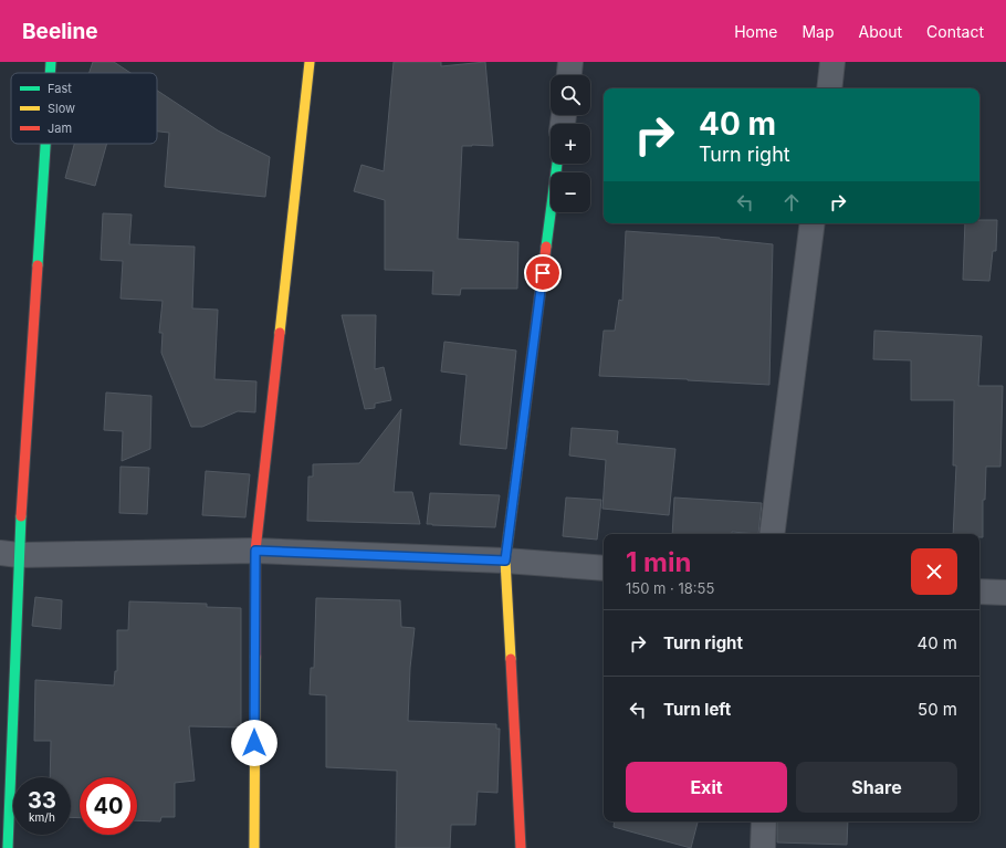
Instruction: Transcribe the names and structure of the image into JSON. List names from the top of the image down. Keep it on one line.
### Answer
{"legend":["Fast","Slow","Jam"],"page":{"header":"Beeline","nav":["Home","Map","About","Contact"],"map_buttons":["+","−"],"turn":["40 m","Turn right"],"heading":["1 min","150 m · 18:55"],"list":[{"name":"Turn right","value":"40 m"},{"name":"Turn left","value":"50 m"}],"buttons":["Exit","Share"],"speed":"33 km/h","limit":"40"}}
